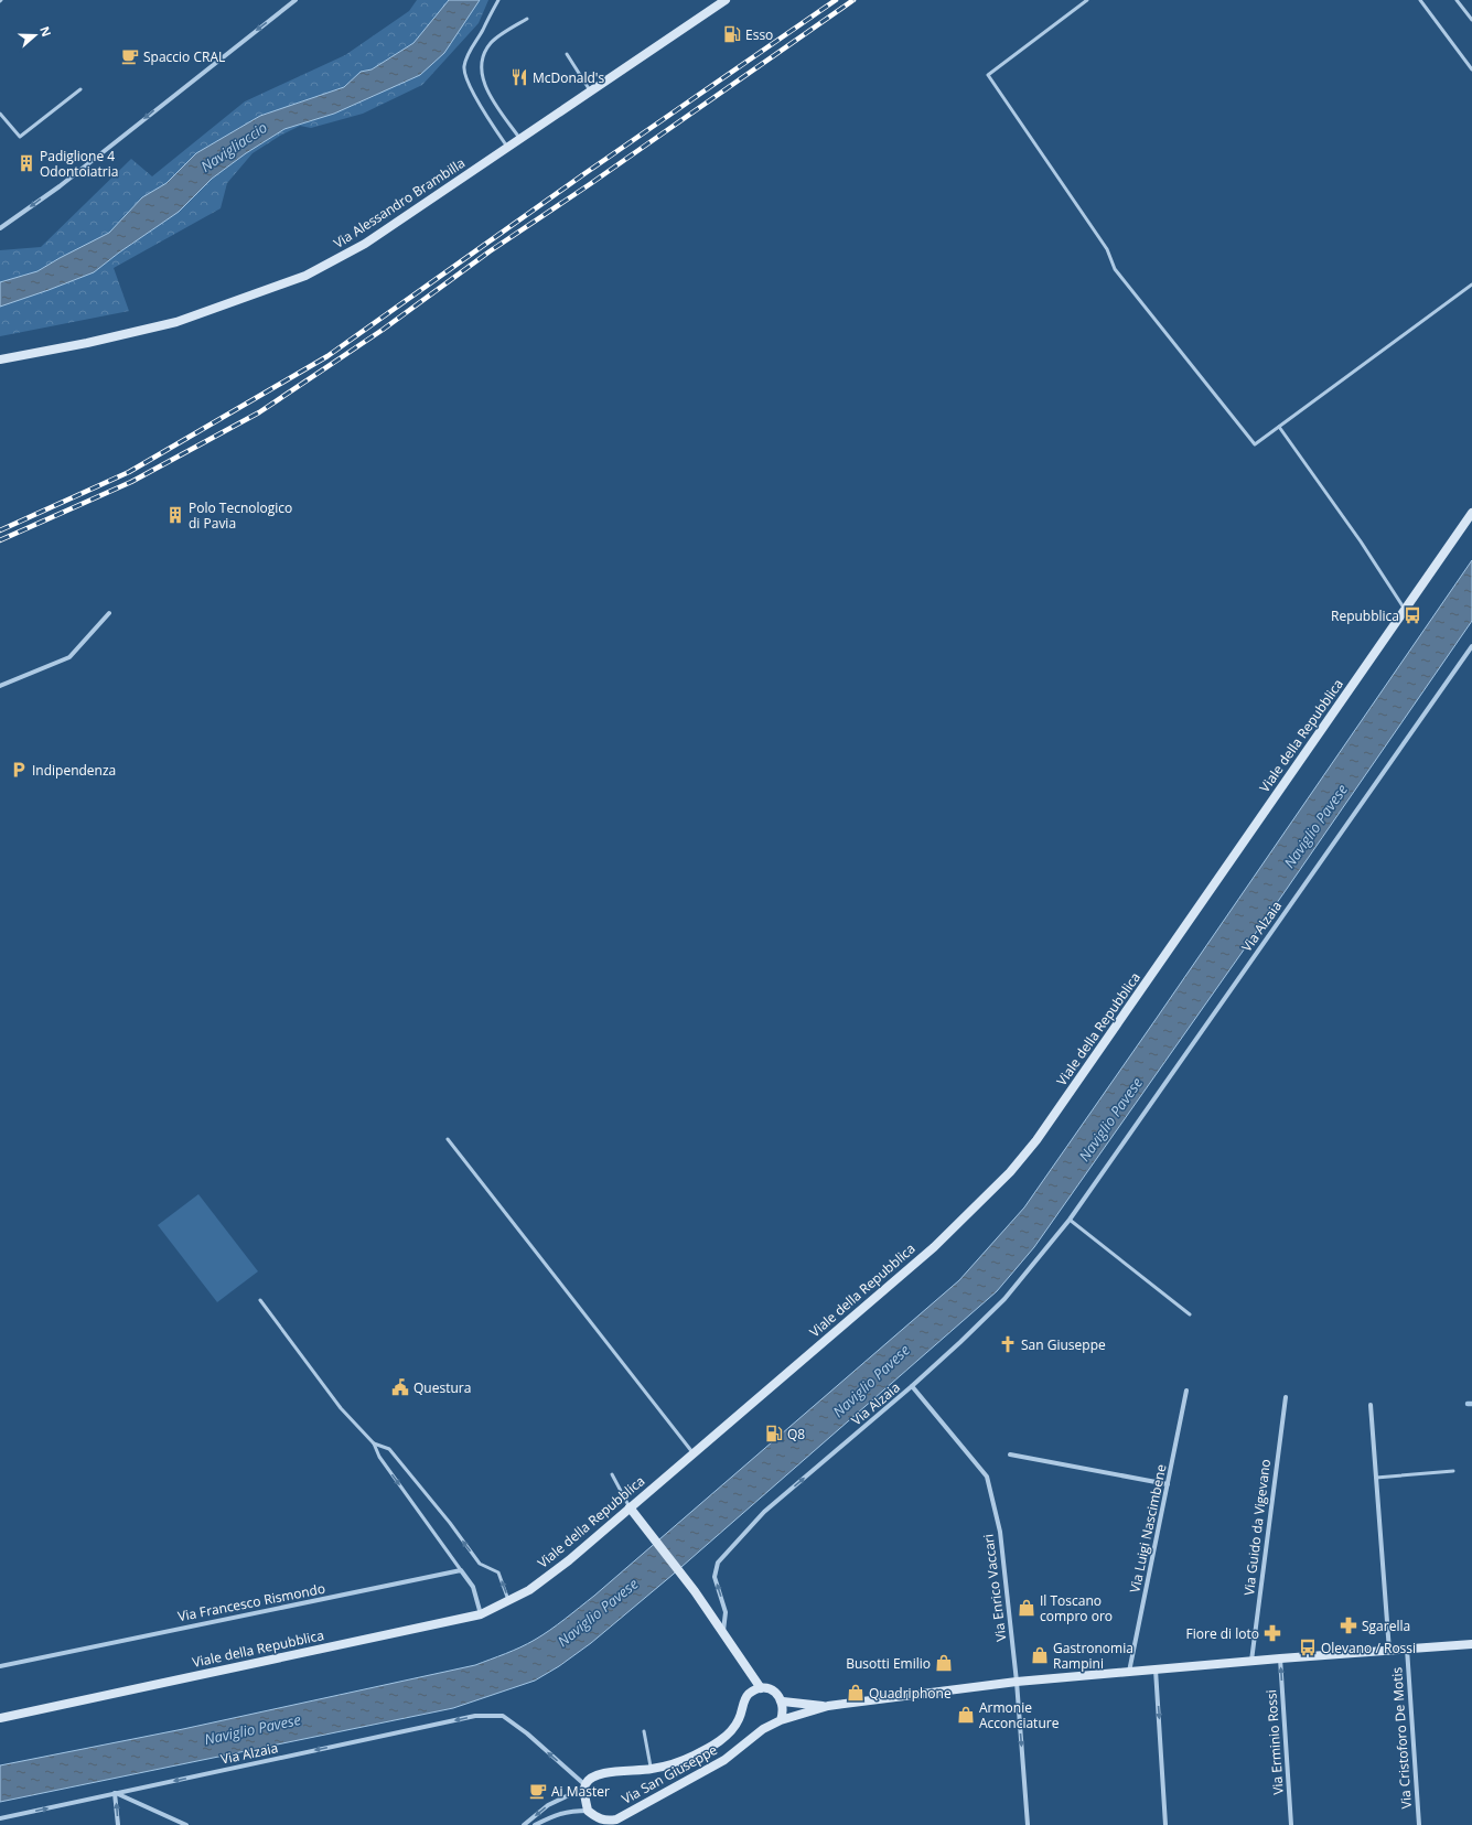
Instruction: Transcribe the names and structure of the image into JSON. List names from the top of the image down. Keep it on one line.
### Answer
{"streets":{"street":["Via Alessandro Brambilla","Viale della Repubblica","Via Alzaia","Via Guido da Vigevano","Via Luigi Nascimbene","Via Enrico Vaccari","Via Francesco Rismondo","Via Cristoforo De Motis","Via Erminio Rossi","Via San Giuseppe"]},"crossings":[["Via Alzaia","Via Enrico Vaccari"],["Via Alzaia","Via San Giuseppe"]],"one_way":["Via Erminio Rossi"],"water":["Navigliaccio","Naviglio Pavese"],"places":{"fuel station":["Esso","Q8"],"cafe":["Spaccio CRAL","Ai Master"],"restaurant":["McDonald's"],"building":["Padiglione 4 Odontoiatria","Polo Tecnologico di Pavia"],"bus stop":["Repubblica","Olevano / Rossi"],"parking":["Indipendenza"],"church":["San Giuseppe"],"public building":["Questura"],"shop":["Il Toscano compro oro","Gastronomia Rampini","Busotti Emilio","Quadriphone","Armonie Acconciature"],"pharmacy":["Sgarella","Fiore di loto"]},"north":"right"}
